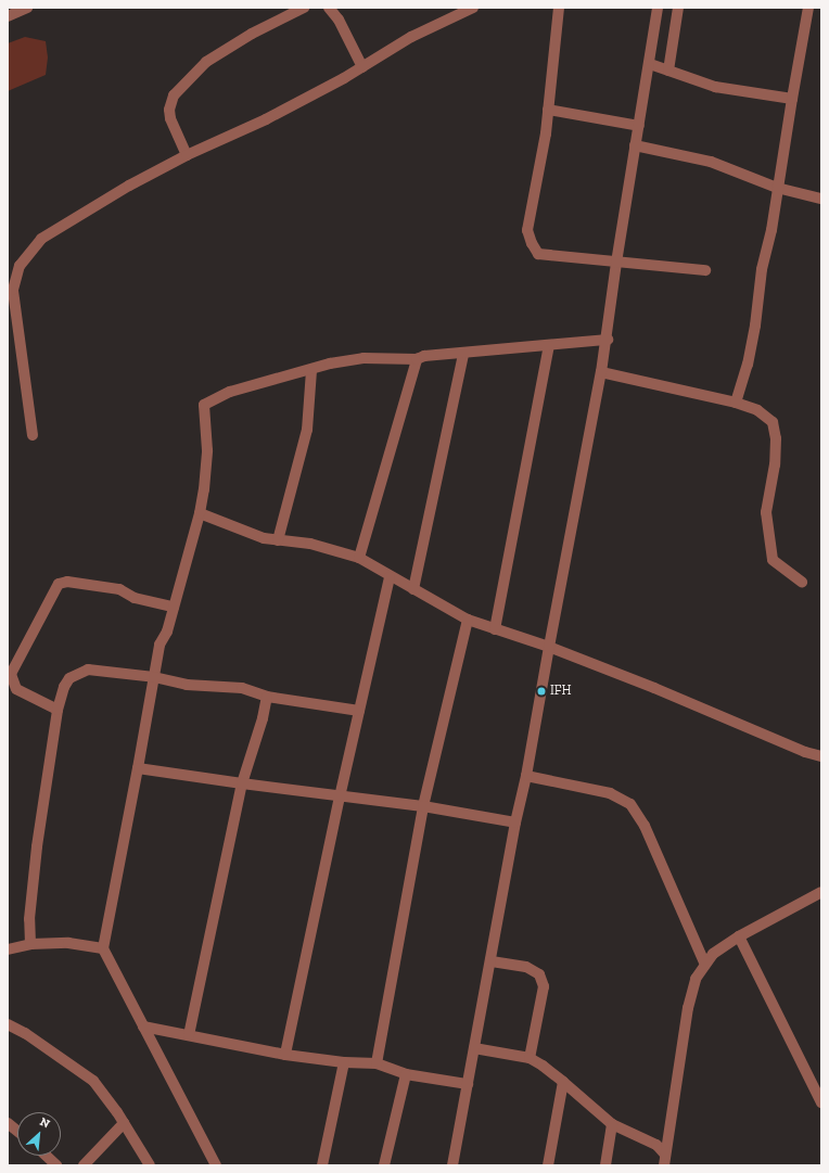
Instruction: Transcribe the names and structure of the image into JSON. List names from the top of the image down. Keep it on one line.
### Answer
{"places":["IFH"],"north":"top right"}
